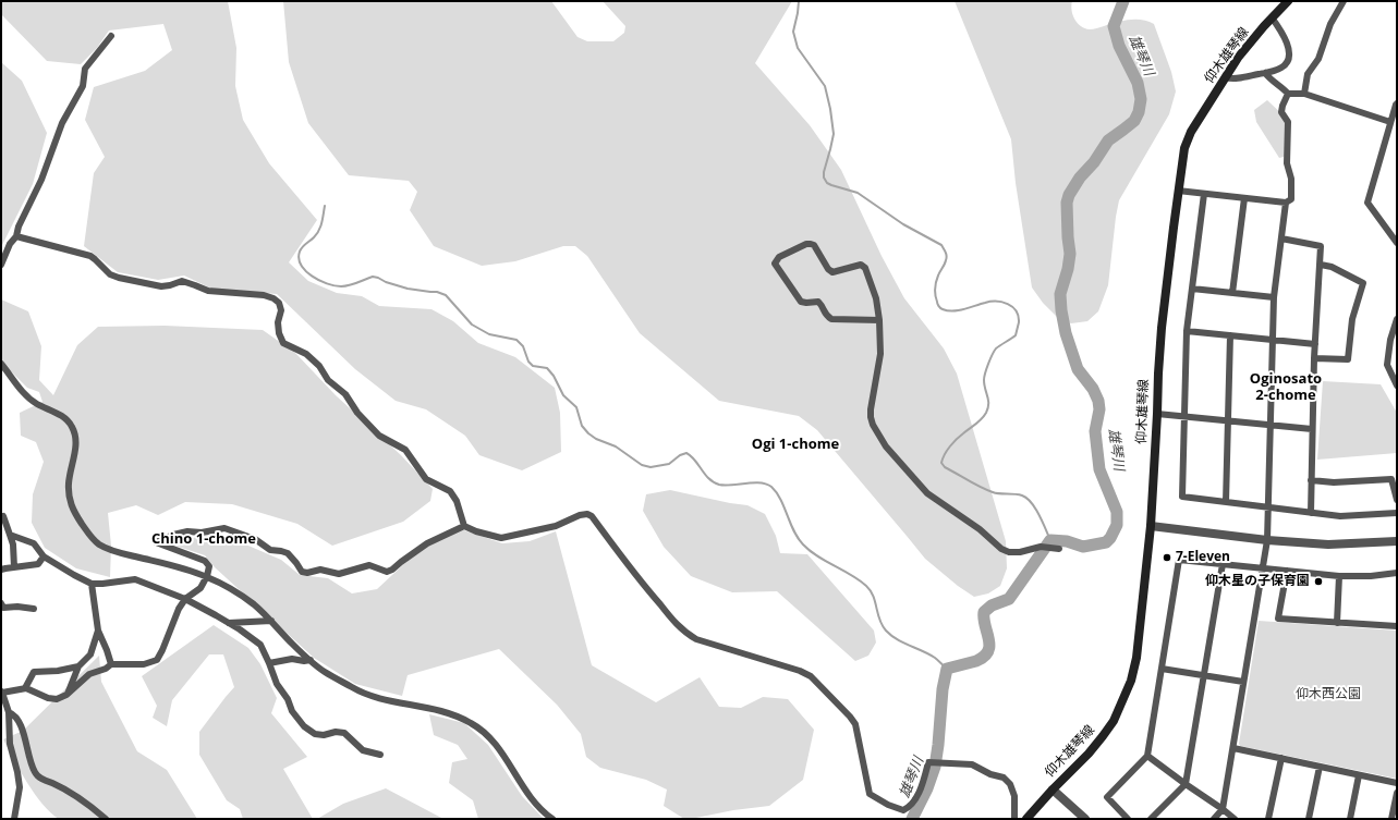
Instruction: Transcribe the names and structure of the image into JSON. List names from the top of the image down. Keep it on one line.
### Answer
{"streets":{"main road":["仰木雄琴線"]},"districts":["Oginosato 2-chome","Ogi 1-chome","Chino 1-chome"],"water":["雄琴川"],"parks":["仰木西公園"],"places":["7-Eleven","仰木星の子保育園"]}
